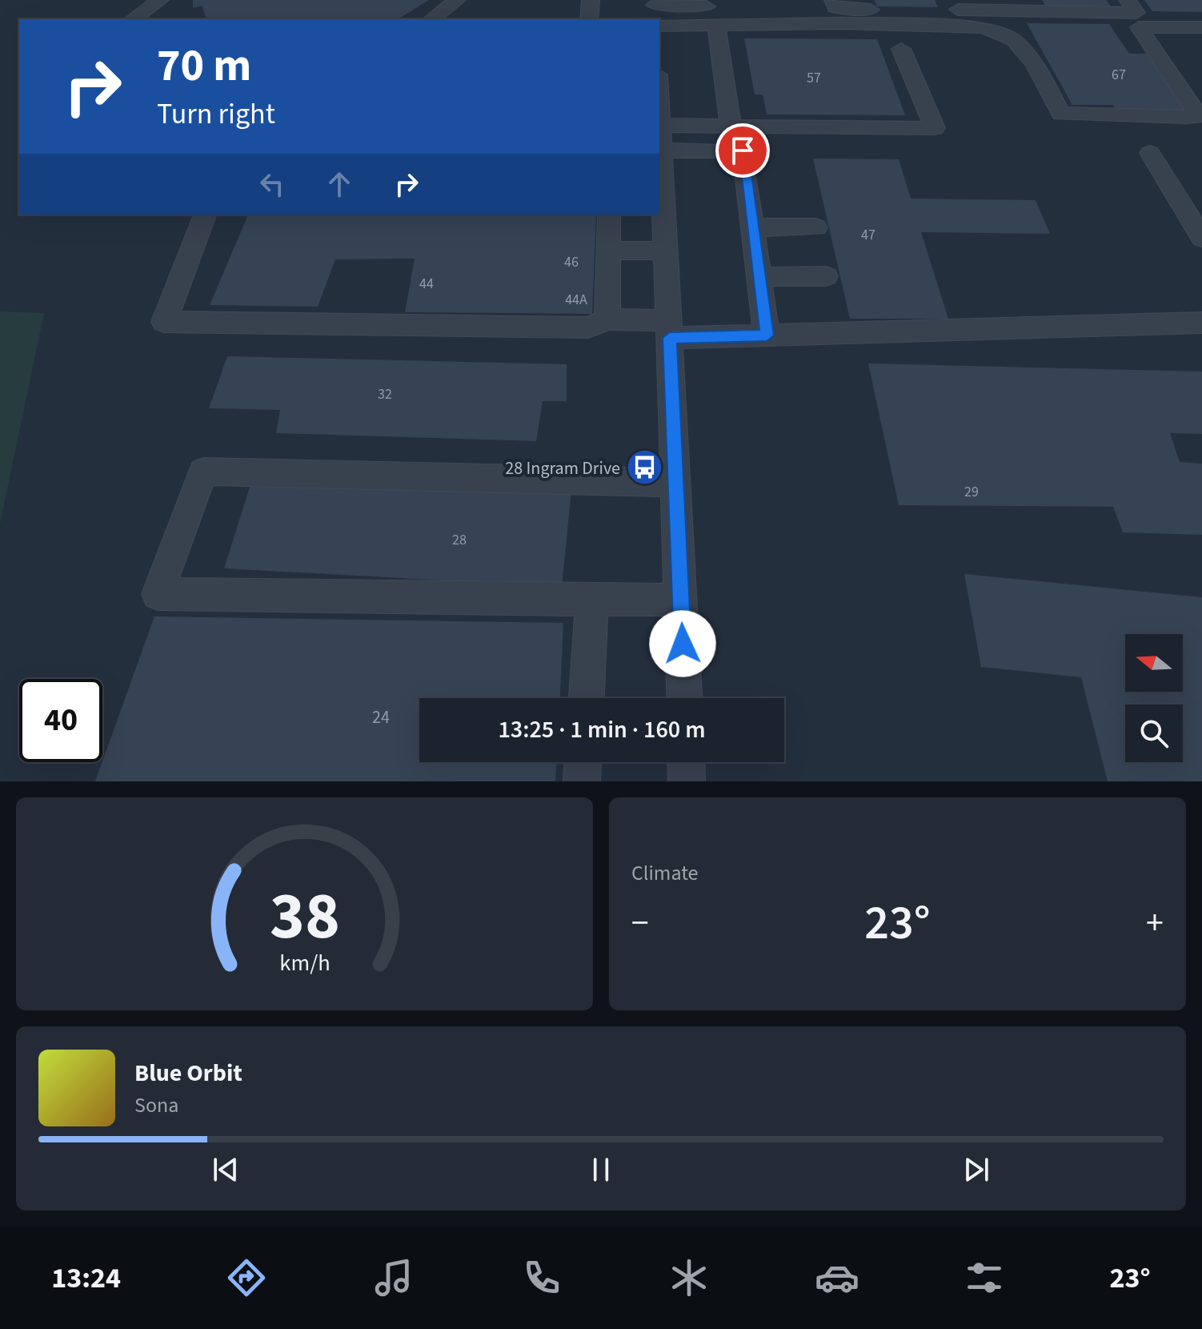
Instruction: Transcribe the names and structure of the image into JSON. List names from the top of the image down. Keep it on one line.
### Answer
{"places":{"bus stop":["28 Ingram Drive"]},"house_numbers":["67","57","47","46","44","44A","32","29","28","24"],"north":"left","page":{"turn":["70 m","Turn right"],"limit":"40","trip":"13:25 · 1 min · 160 m","tile":"Climate","heat":["−","23°","+"],"song":["Blue Orbit","Sona"],"tabs":["13:24","23°"],"gauge":["38","km/h"]}}
